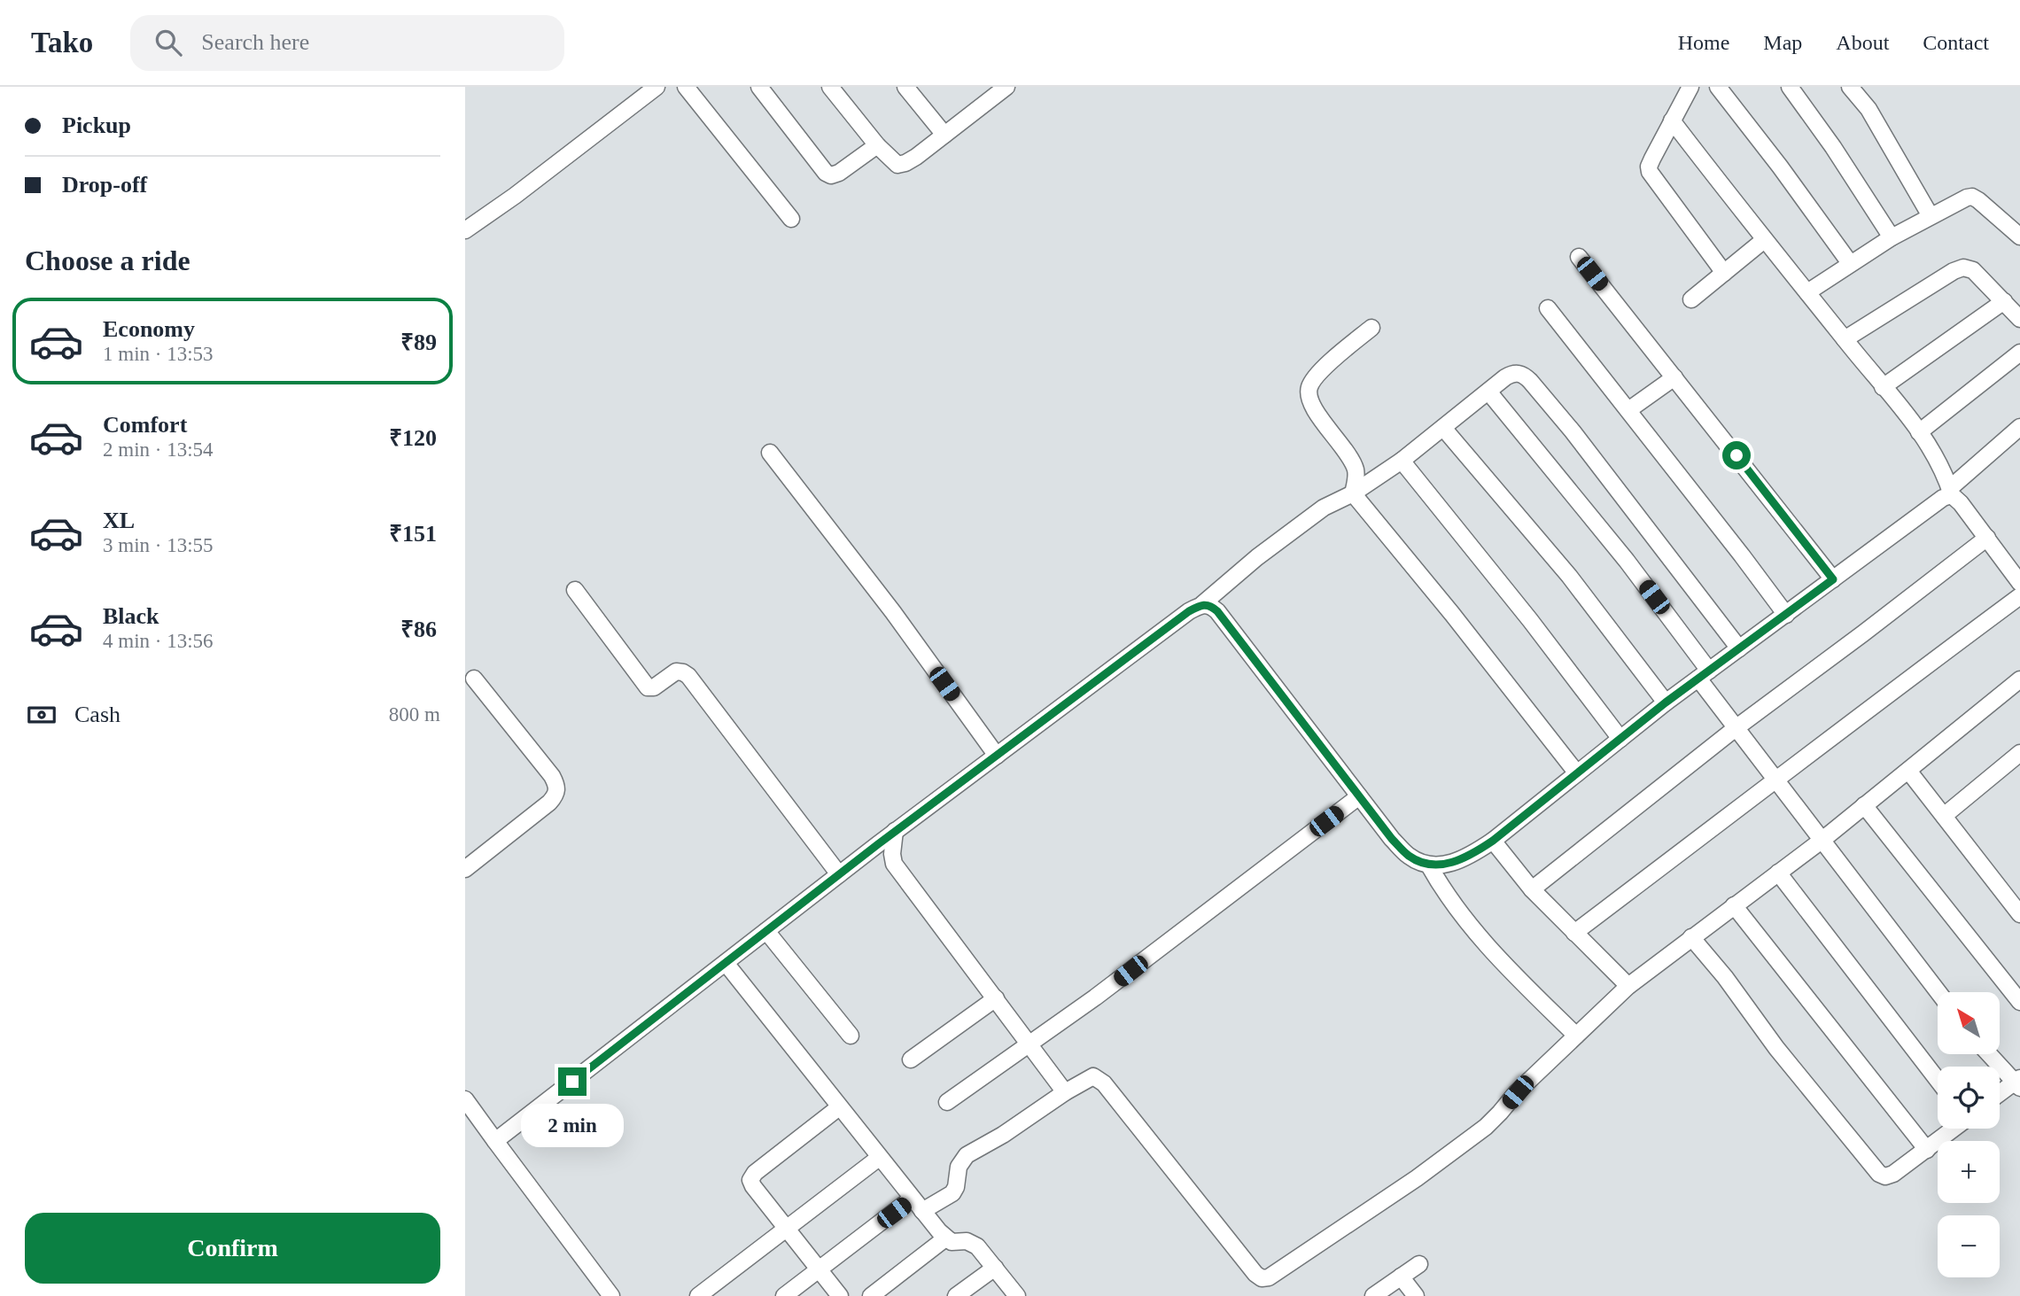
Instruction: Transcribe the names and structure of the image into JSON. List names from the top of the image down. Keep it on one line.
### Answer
{"north":"top left","page":{"header":"Tako","search":"Search here","nav":["Home","Map","About","Contact"],"banner":["Pickup","Drop-off"],"heading":"Choose a ride","list":[{"name":"Economy","note":"1 min · 13:53","value":"₹89"},{"name":"Comfort","note":"2 min · 13:54","value":"₹120"},{"name":"XL","note":"3 min · 13:55","value":"₹151"},{"name":"Black","note":"4 min · 13:56","value":"₹86"}],"pay":["Cash","800 m"],"map_buttons":["+","−"],"bubble":"2 min","buttons":"Confirm"}}
